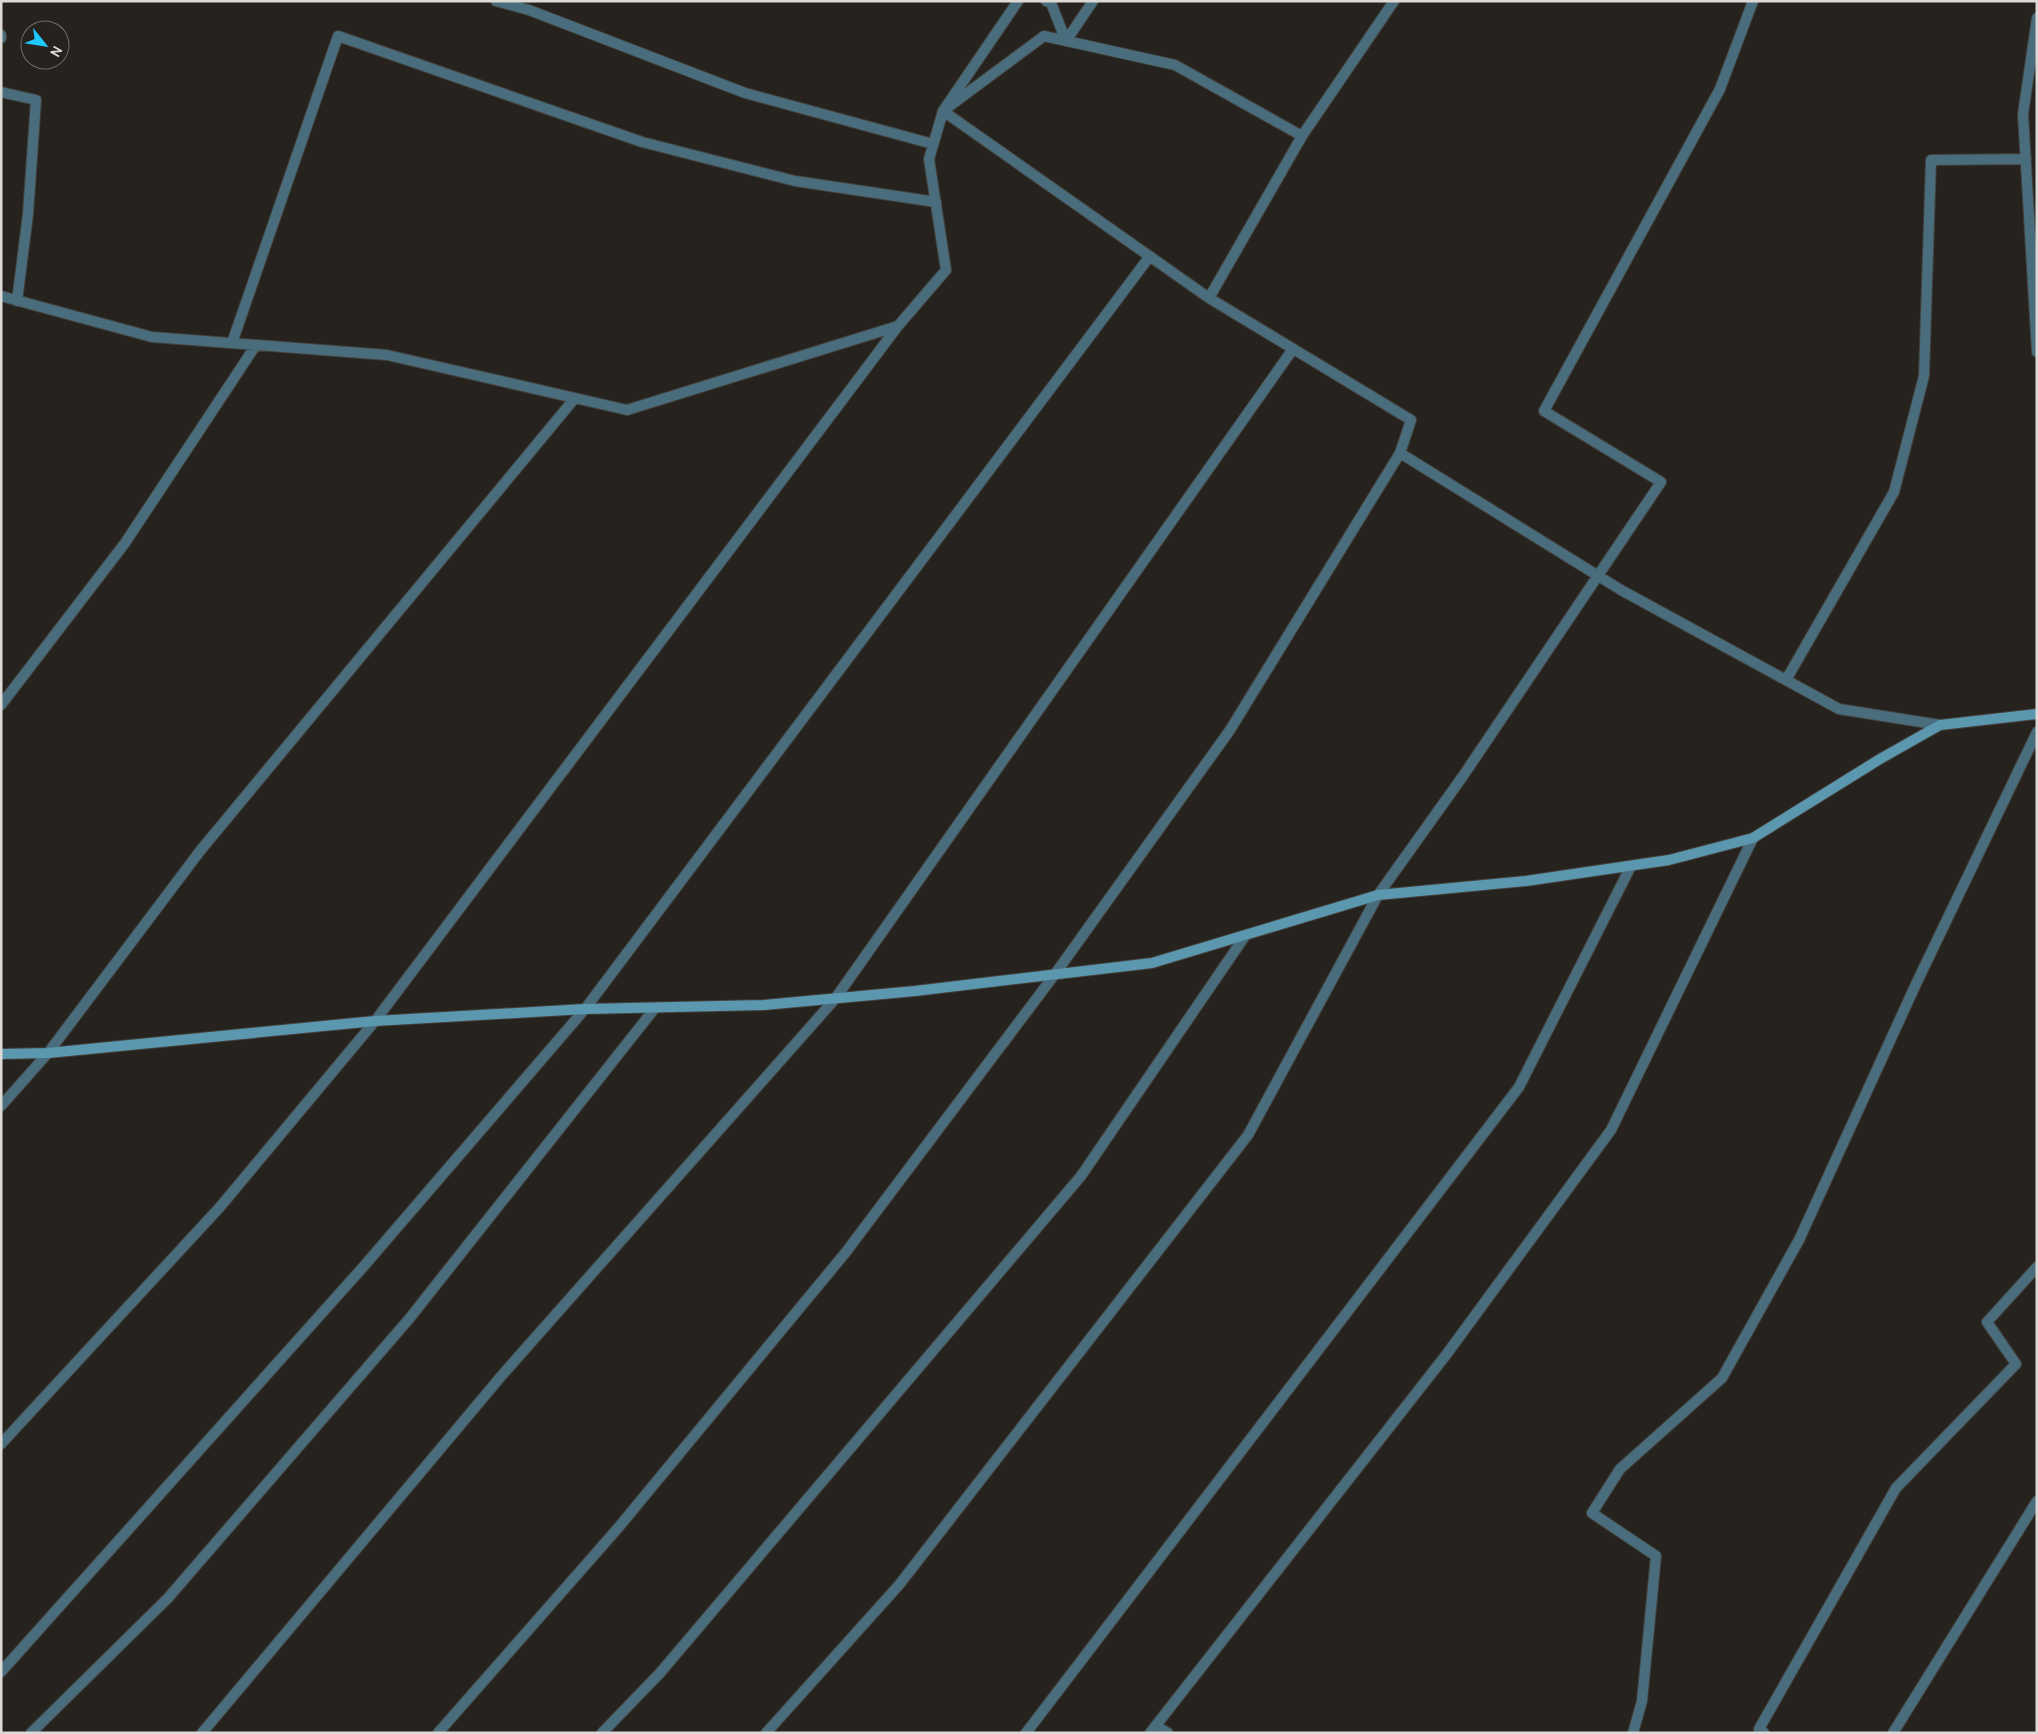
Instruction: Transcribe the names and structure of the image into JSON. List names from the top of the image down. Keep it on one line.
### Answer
{"north":"bottom right"}
